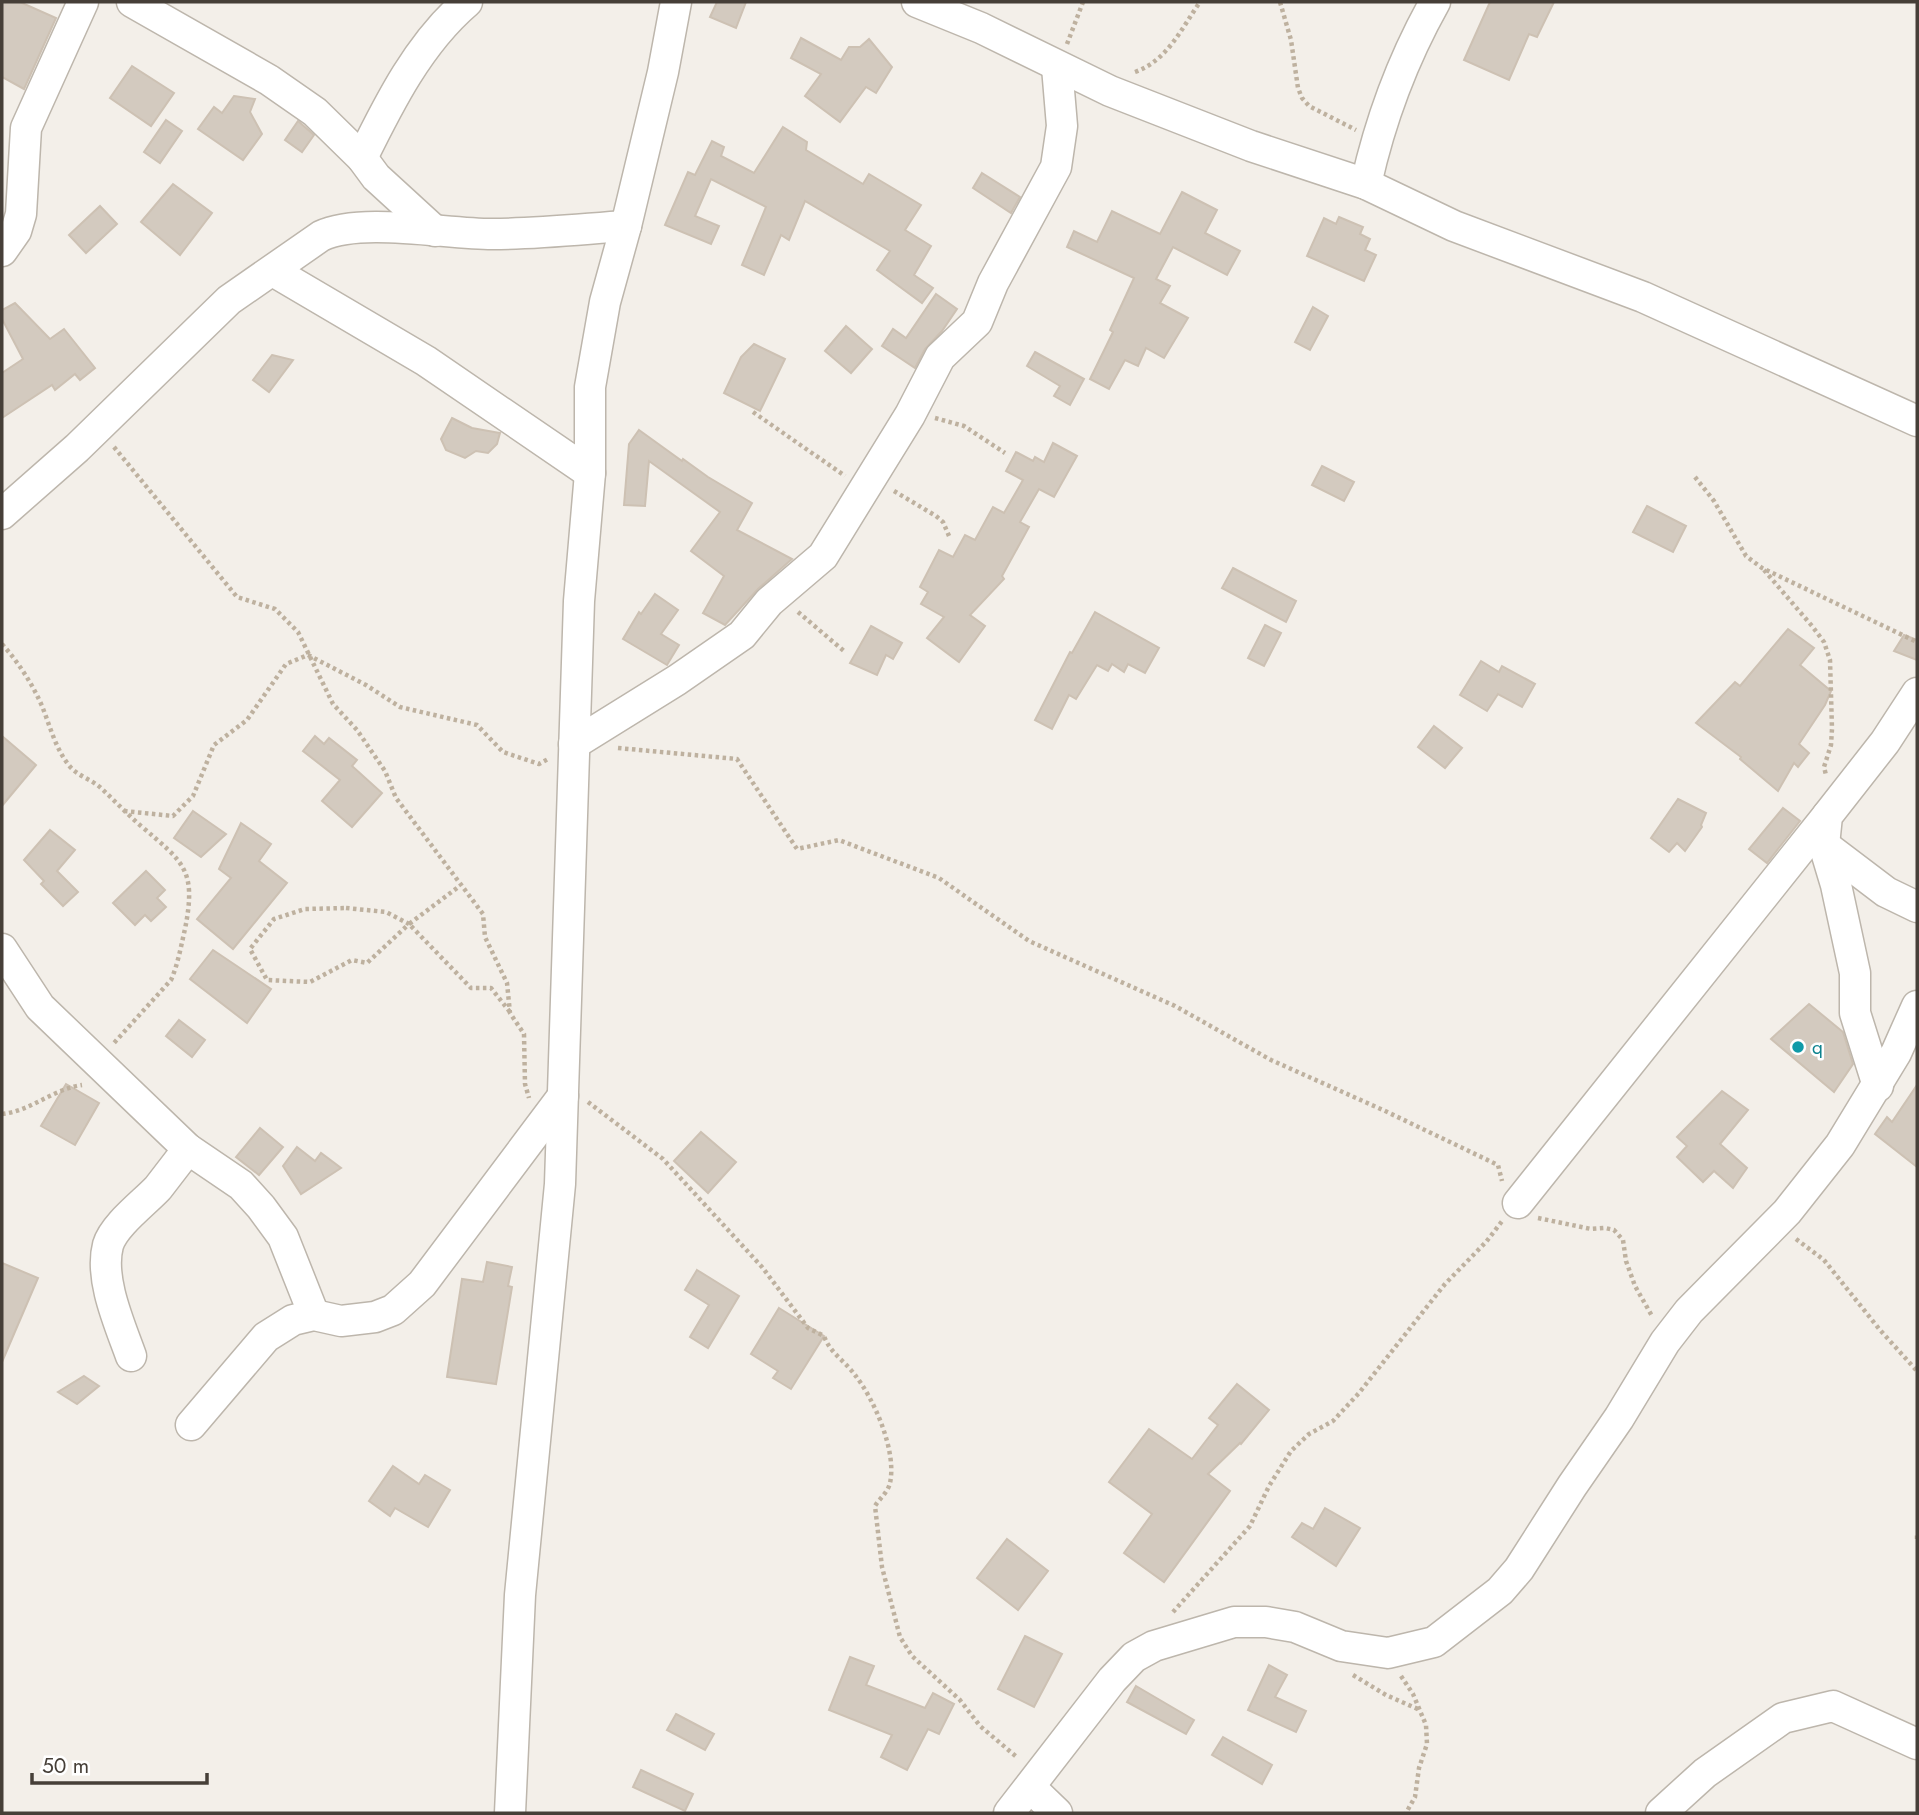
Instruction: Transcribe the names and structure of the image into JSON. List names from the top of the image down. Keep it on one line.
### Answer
{"places":["q"],"scale_bar":"50 m"}
